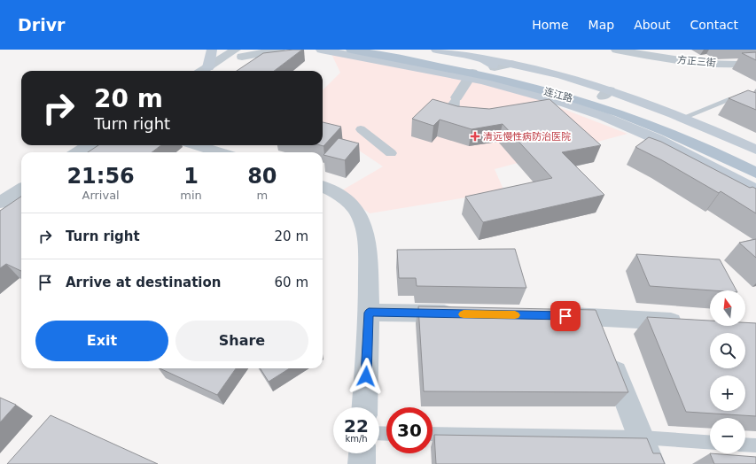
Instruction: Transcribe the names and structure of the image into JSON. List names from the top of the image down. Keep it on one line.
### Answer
{"streets":{"main road":["连江路"],"street":["方正三街"]},"places":{"health":["清远慢性病防治医院"]},"north":"top","page":{"header":"Drivr","nav":["Home","Map","About","Contact"],"turn":["20 m","Turn right"],"eta":["21:56","Arrival","1","min","80","m"],"list":[{"name":"Turn right","value":"20 m"},{"name":"Arrive at destination","value":"60 m"}],"map_buttons":["+","−"],"buttons":["Exit","Share"],"speed":"22 km/h","limit":"30"}}
